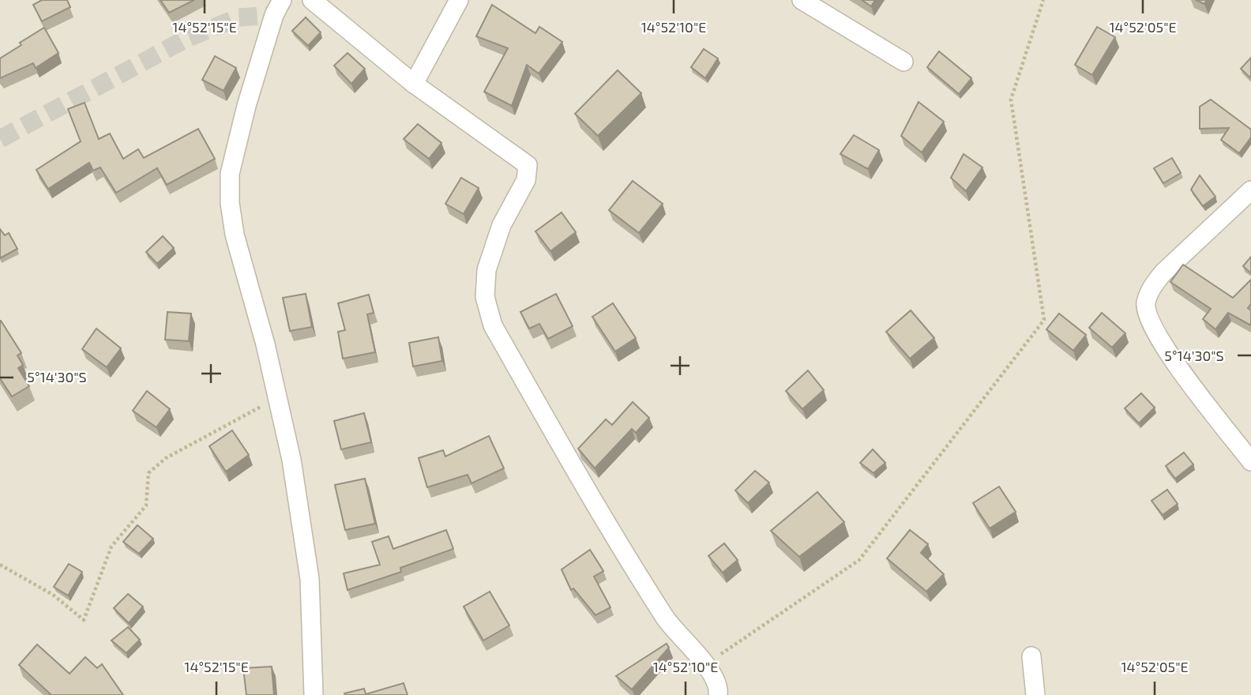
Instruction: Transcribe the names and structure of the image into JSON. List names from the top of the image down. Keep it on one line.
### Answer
{"coordinates":["14°52'15\"E","14°52'10\"E","14°52'05\"E","5°14'30\"S"]}
